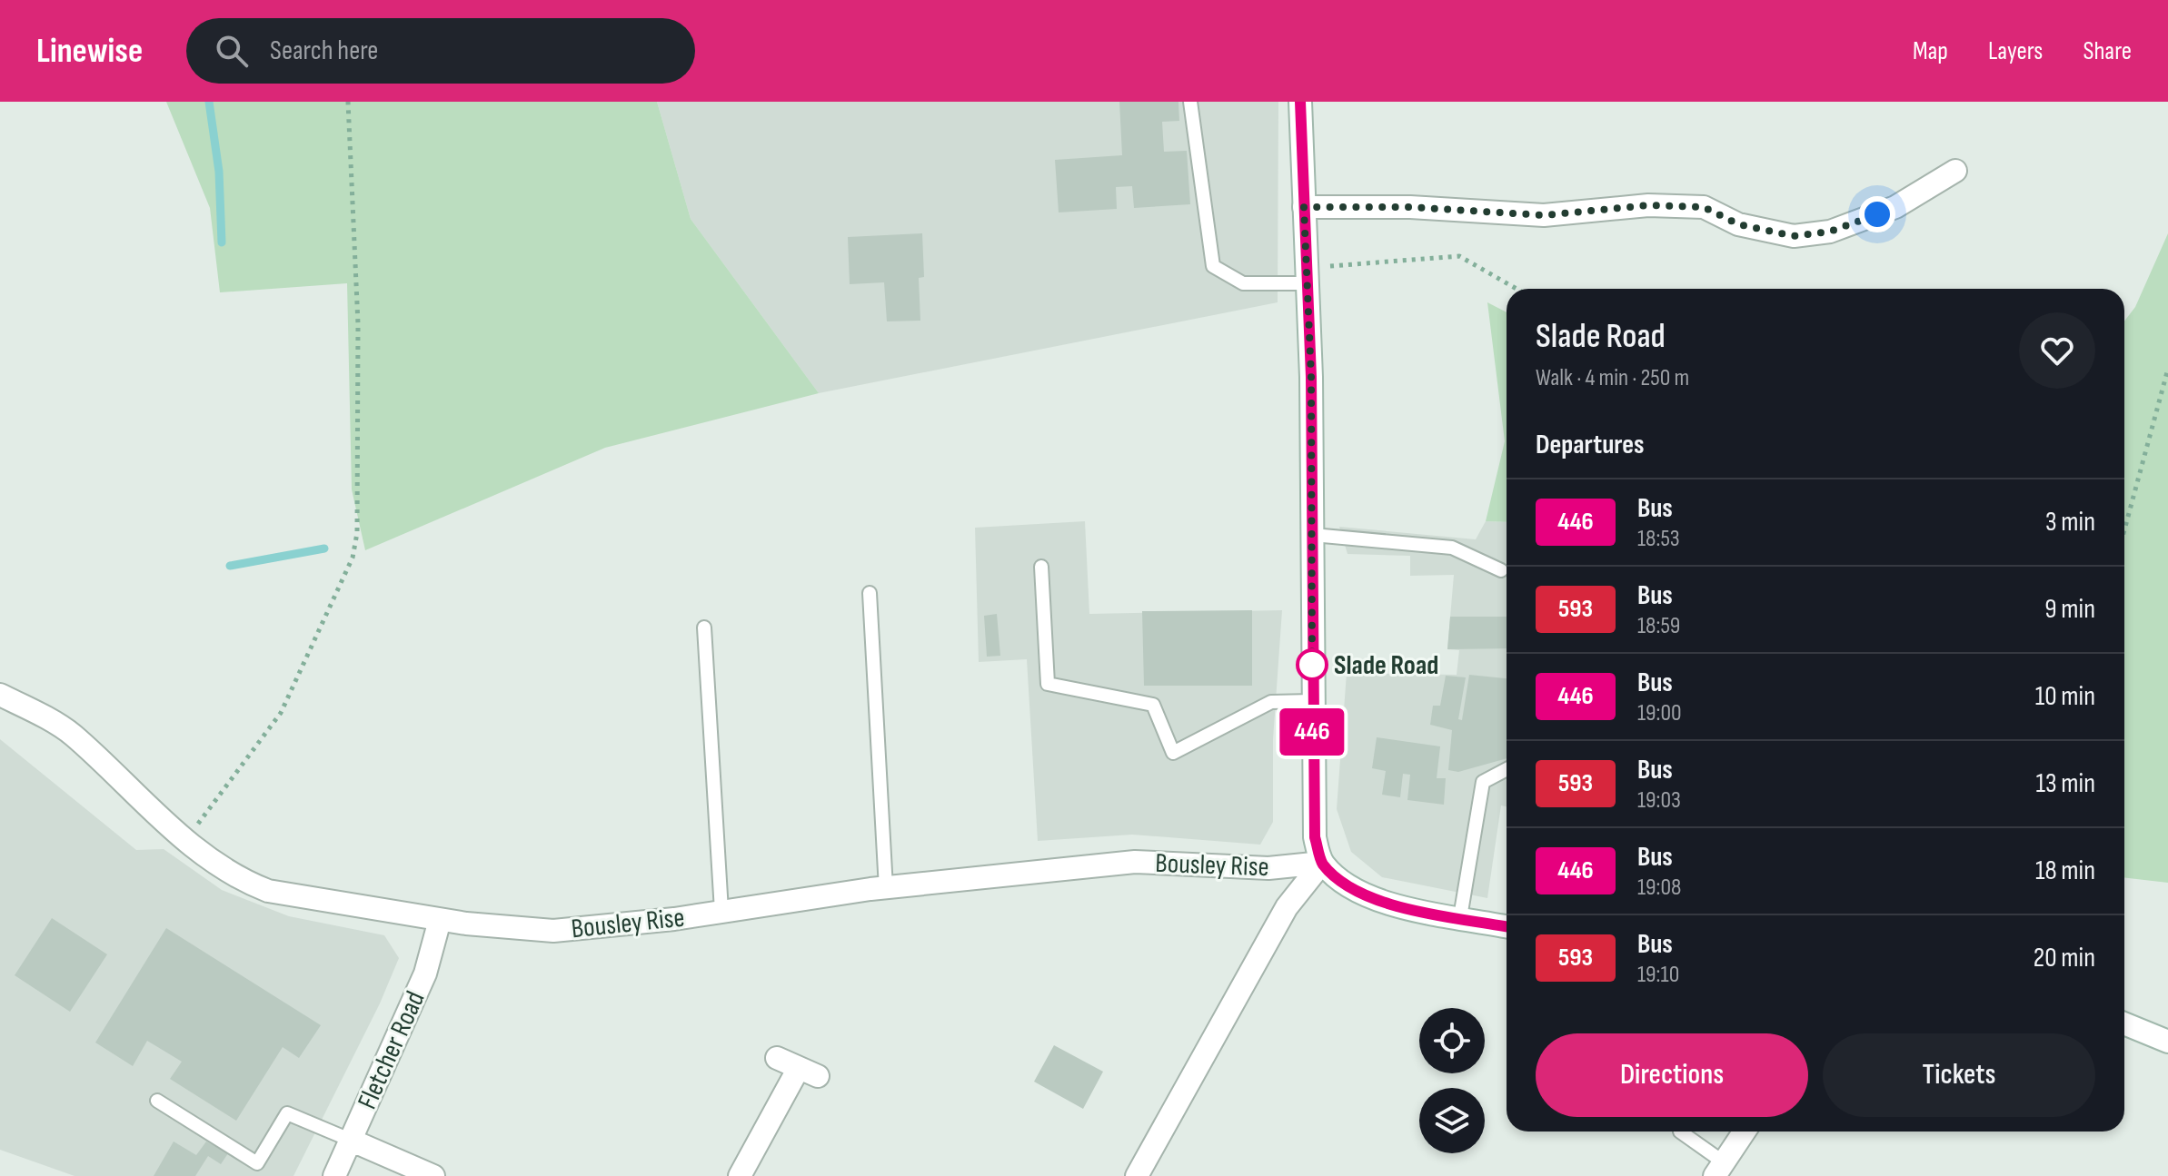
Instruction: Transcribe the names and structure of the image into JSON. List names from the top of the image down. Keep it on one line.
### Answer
{"streets":{"street":["Bousley Rise","Fletcher Road"]},"crossings":[["Bousley Rise","Fletcher Road"]],"places":["Slade Road"],"lines":["bus line 446"],"page":{"header":"Linewise","search":"Search here","nav":["Map","Layers","Share"],"on_map":"446","heading":[["Slade Road","Walk · 4 min · 250 m"],"Departures"],"list":[{"mark":"446","name":"Bus","note":"18:53","value":"3 min"},{"mark":"593","name":"Bus","note":"18:59","value":"9 min"},{"mark":"446","name":"Bus","note":"19:00","value":"10 min"},{"mark":"593","name":"Bus","note":"19:03","value":"13 min"},{"mark":"446","name":"Bus","note":"19:08","value":"18 min"},{"mark":"593","name":"Bus","note":"19:10","value":"20 min"}],"buttons":["Directions","Tickets"]}}
